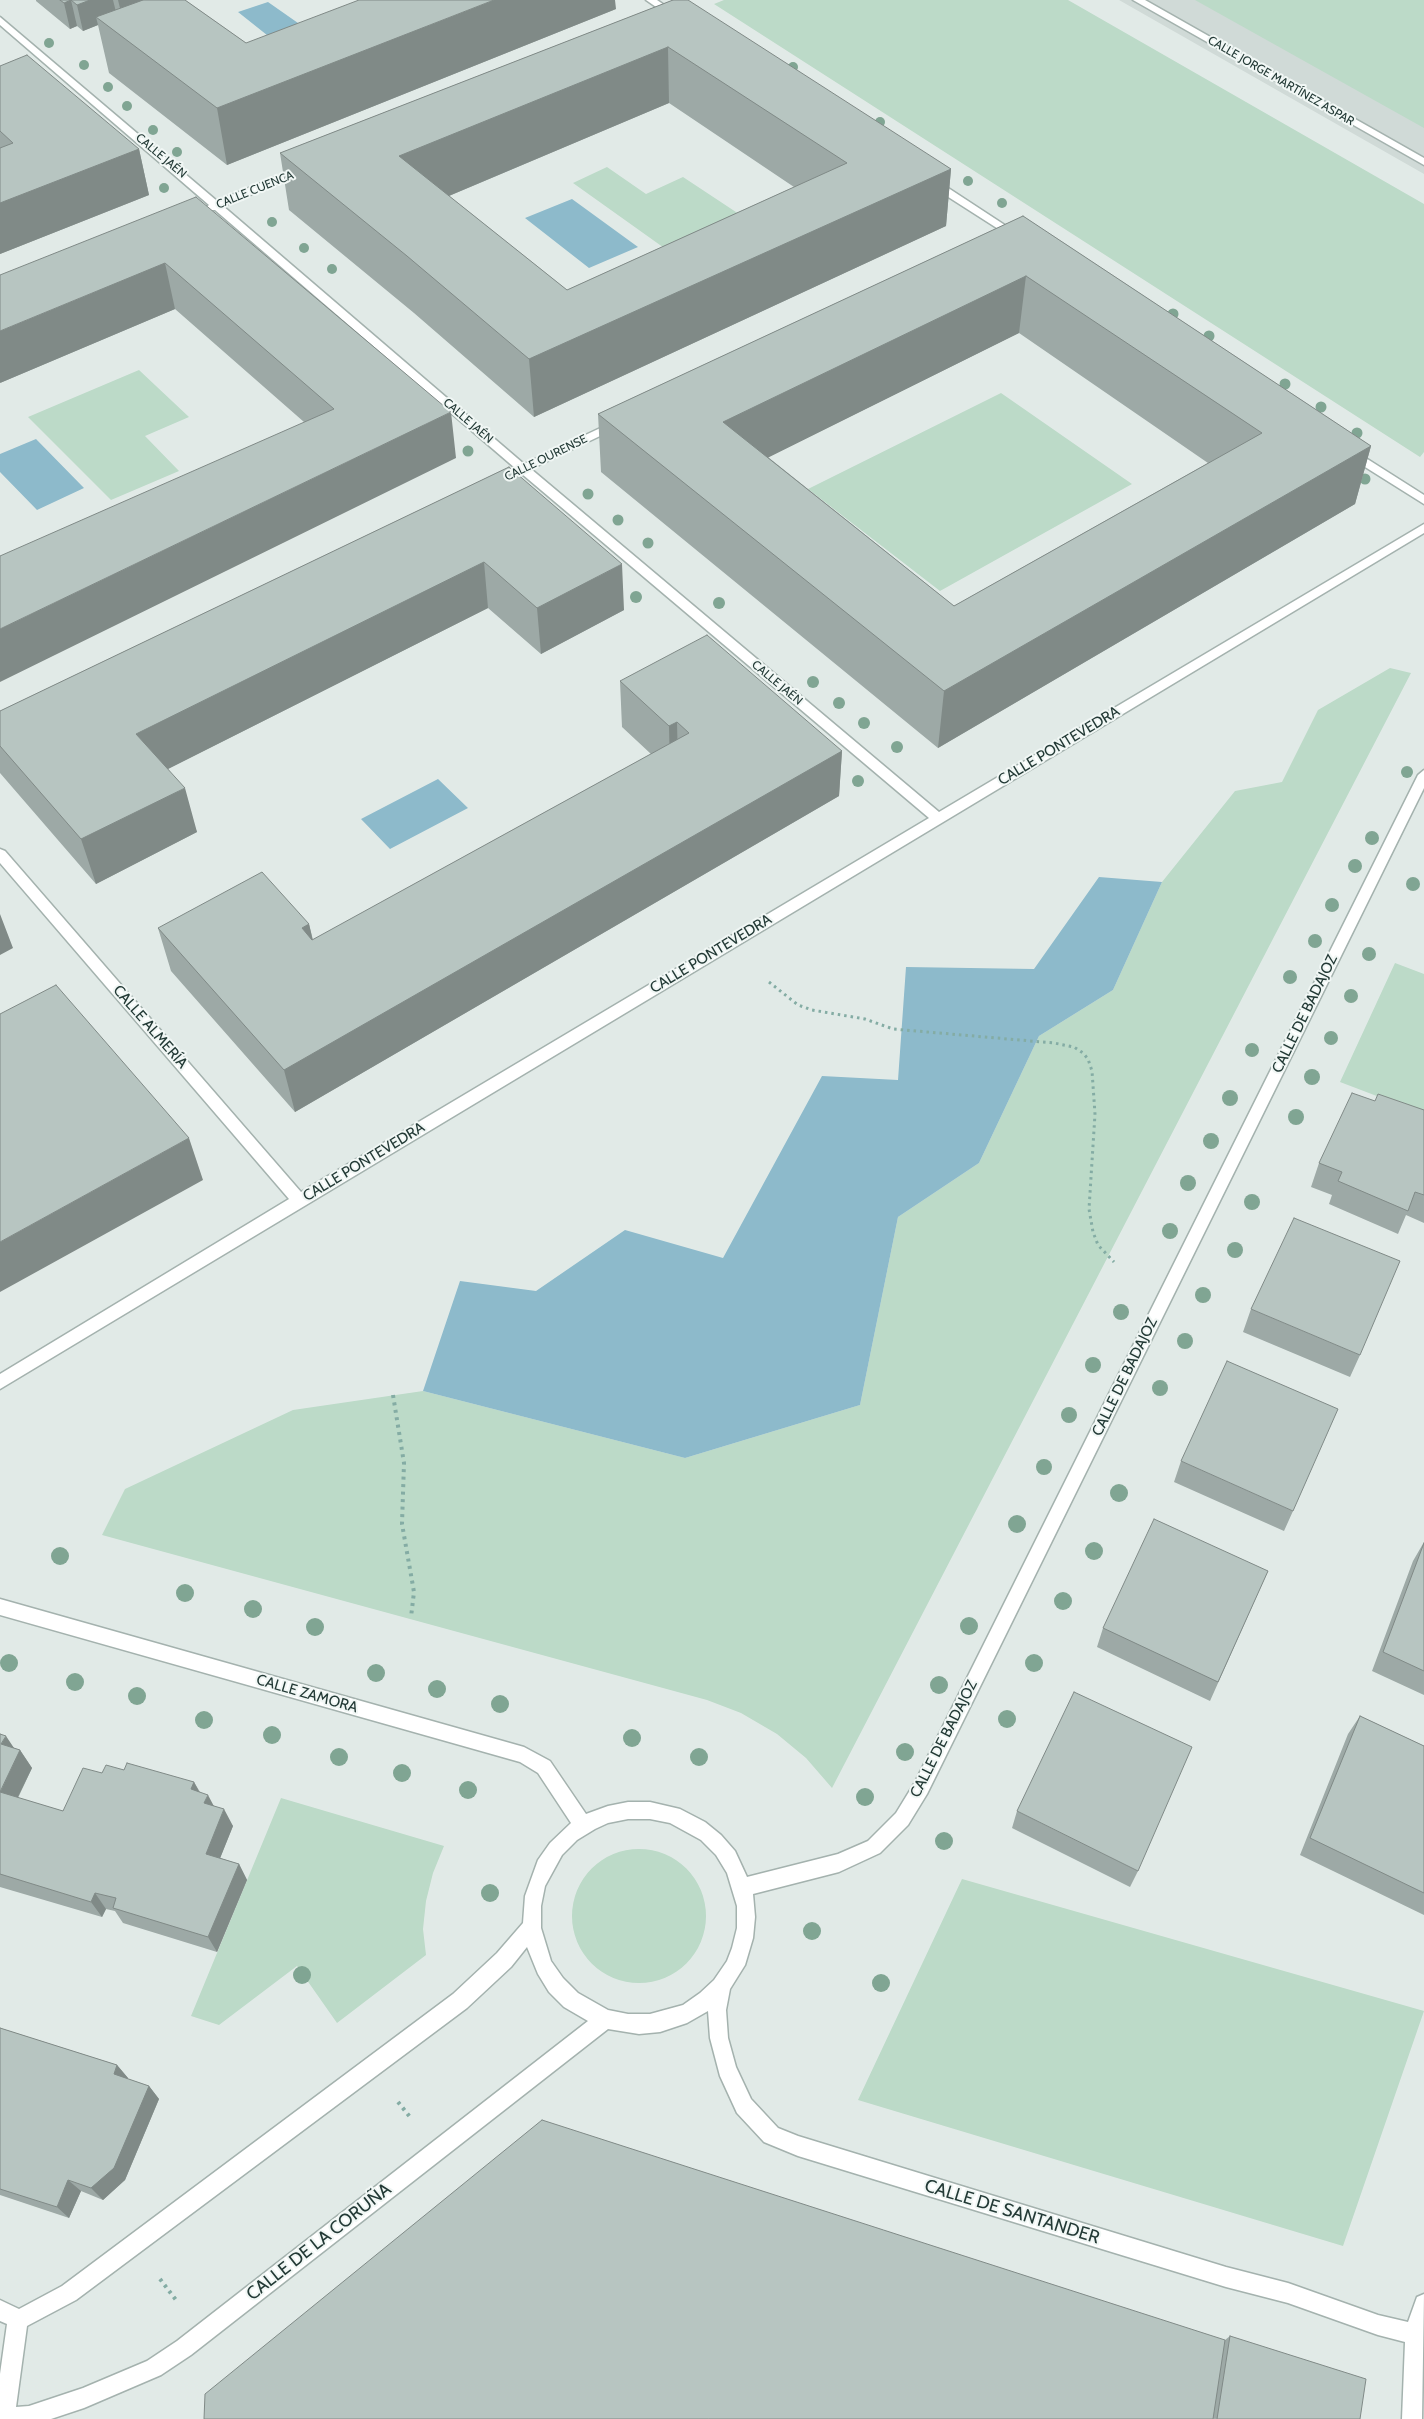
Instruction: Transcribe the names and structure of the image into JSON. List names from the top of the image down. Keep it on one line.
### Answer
{"streets":{"street":["CALLE JORGE MARTÍNEZ ASPAR","CALLE JAÉN","CALLE CUENCA","CALLE OURENSE","CALLE PONTEVEDRA","CALLE DE BADAJOZ","CALLE ALMERÍA","CALLE ZAMORA","CALLE DE SANTANDER","CALLE DE LA CORUÑA"]},"crossings":[["CALLE JAÉN","CALLE CUENCA"],["CALLE JAÉN","CALLE OURENSE"],["CALLE JAÉN","CALLE PONTEVEDRA"],["CALLE PONTEVEDRA","CALLE ALMERÍA"]]}
